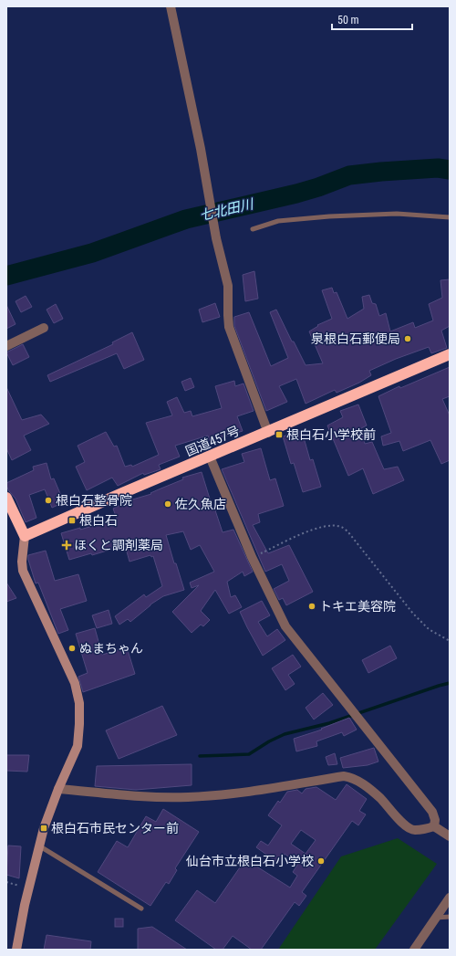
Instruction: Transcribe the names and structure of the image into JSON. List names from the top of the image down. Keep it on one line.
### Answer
{"streets":{"highway":["国道457号"]},"water":["七北田川"],"places":{"other":["泉根白石郵便局","根白石整骨院","佐久魚店","トキエ美容院","ぬまちゃん","仙台市立根白石小学校"],"transit":["根白石小学校前","根白石","根白石市民センター前"],"health":["ほくと調剤薬局"]},"scale_bar":"50 m"}
